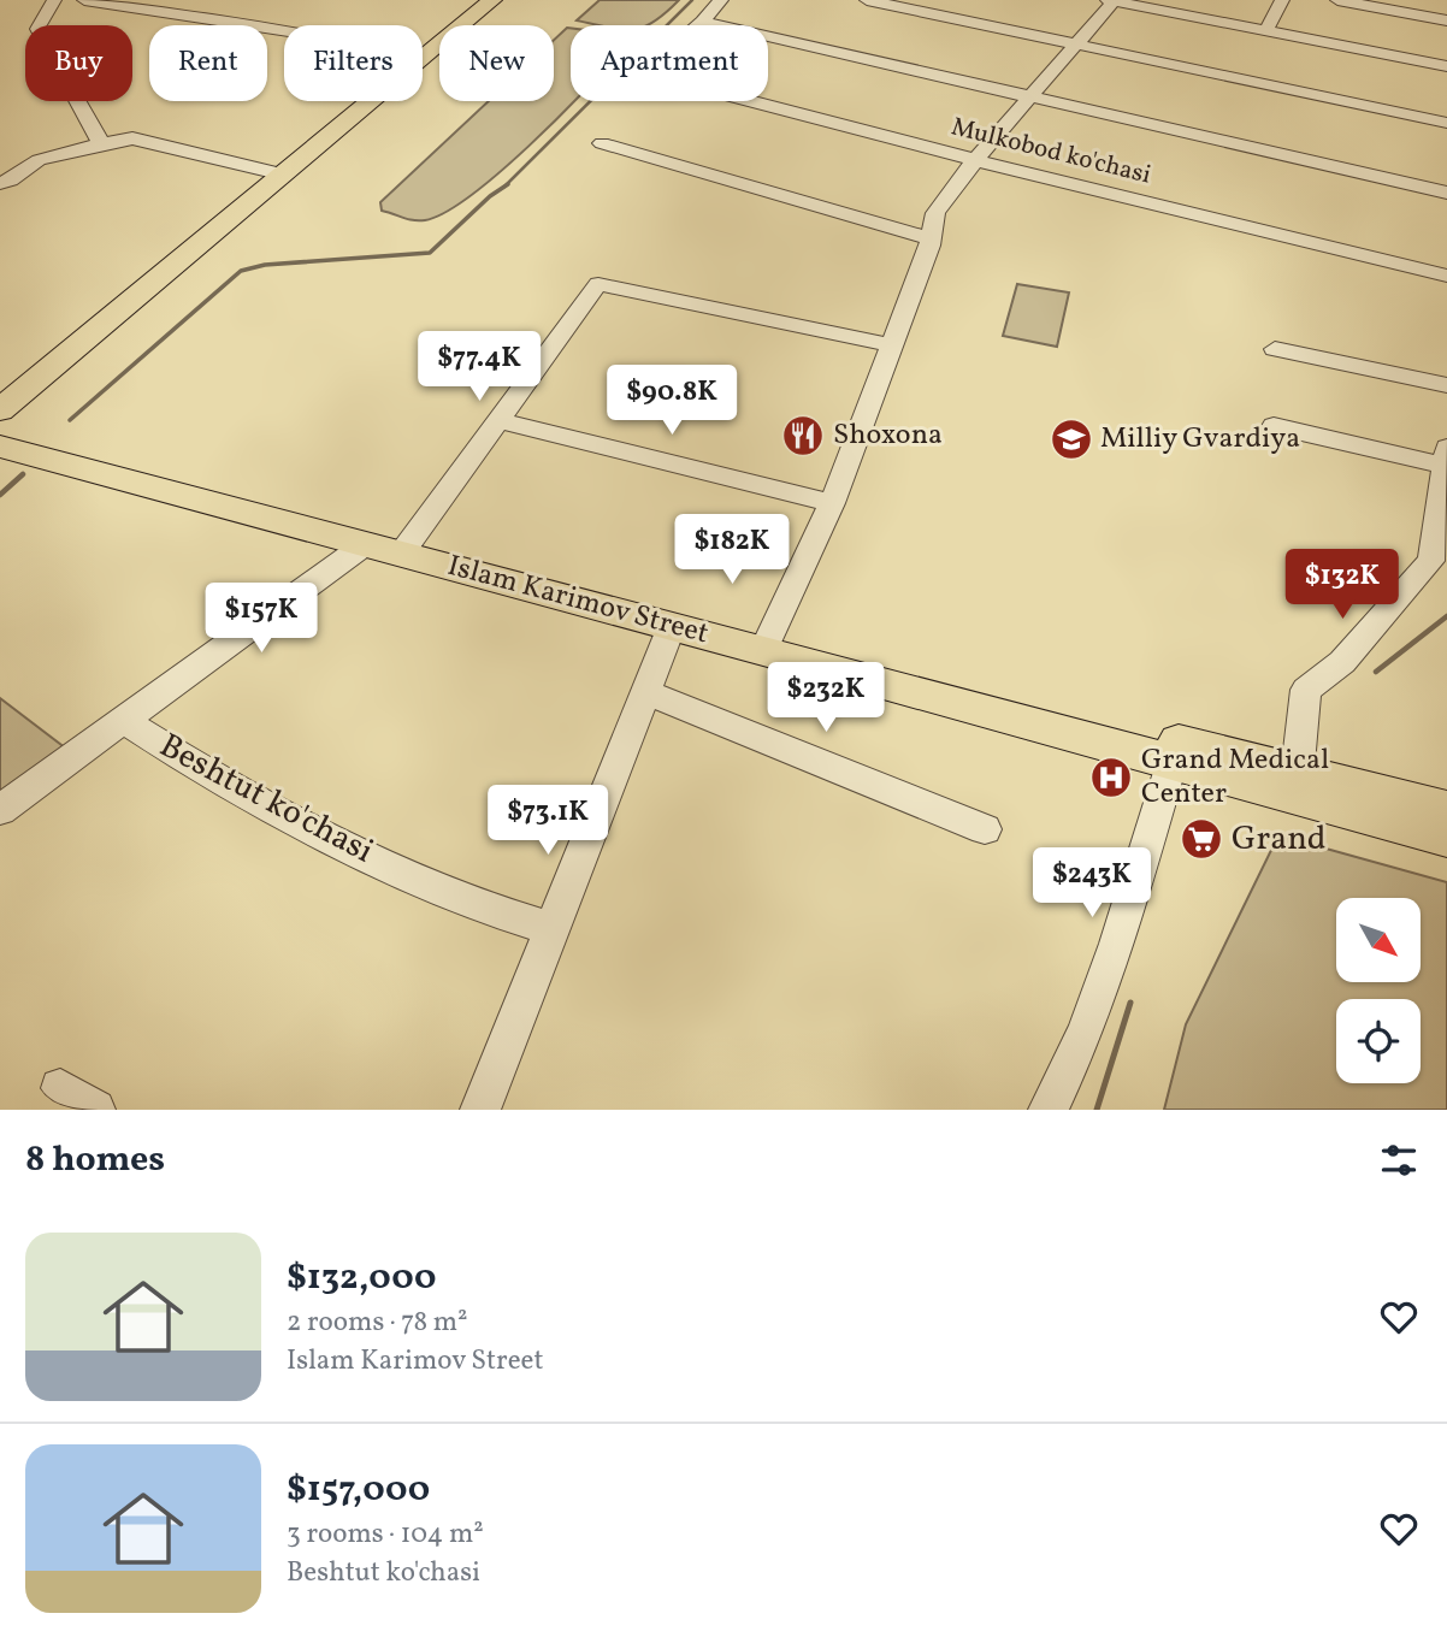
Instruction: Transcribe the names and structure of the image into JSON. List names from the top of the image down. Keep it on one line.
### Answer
{"streets":{"main road":["Islam Karimov Street"],"street":["Mulkobod ko'chasi","Beshtut ko'chasi"]},"places":{"restaurant":["Shoxona"],"school or university":["Milliy Gvardiya"],"hospital":["Grand Medical Center"],"supermarket":["Grand"]},"north":"bottom right","page":{"chip":["Buy","Rent","Filters","New","Apartment"],"price":["$77.4K","$90.8K","$182K","$132K","$157K","$232K","$73.1K","$243K"],"heading":"8 homes","list":[{"name":"$132,000","note":"2 rooms · 78 m² · Islam Karimov Street"},{"name":"$157,000","note":"3 rooms · 104 m² · Beshtut ko'chasi"}]}}
